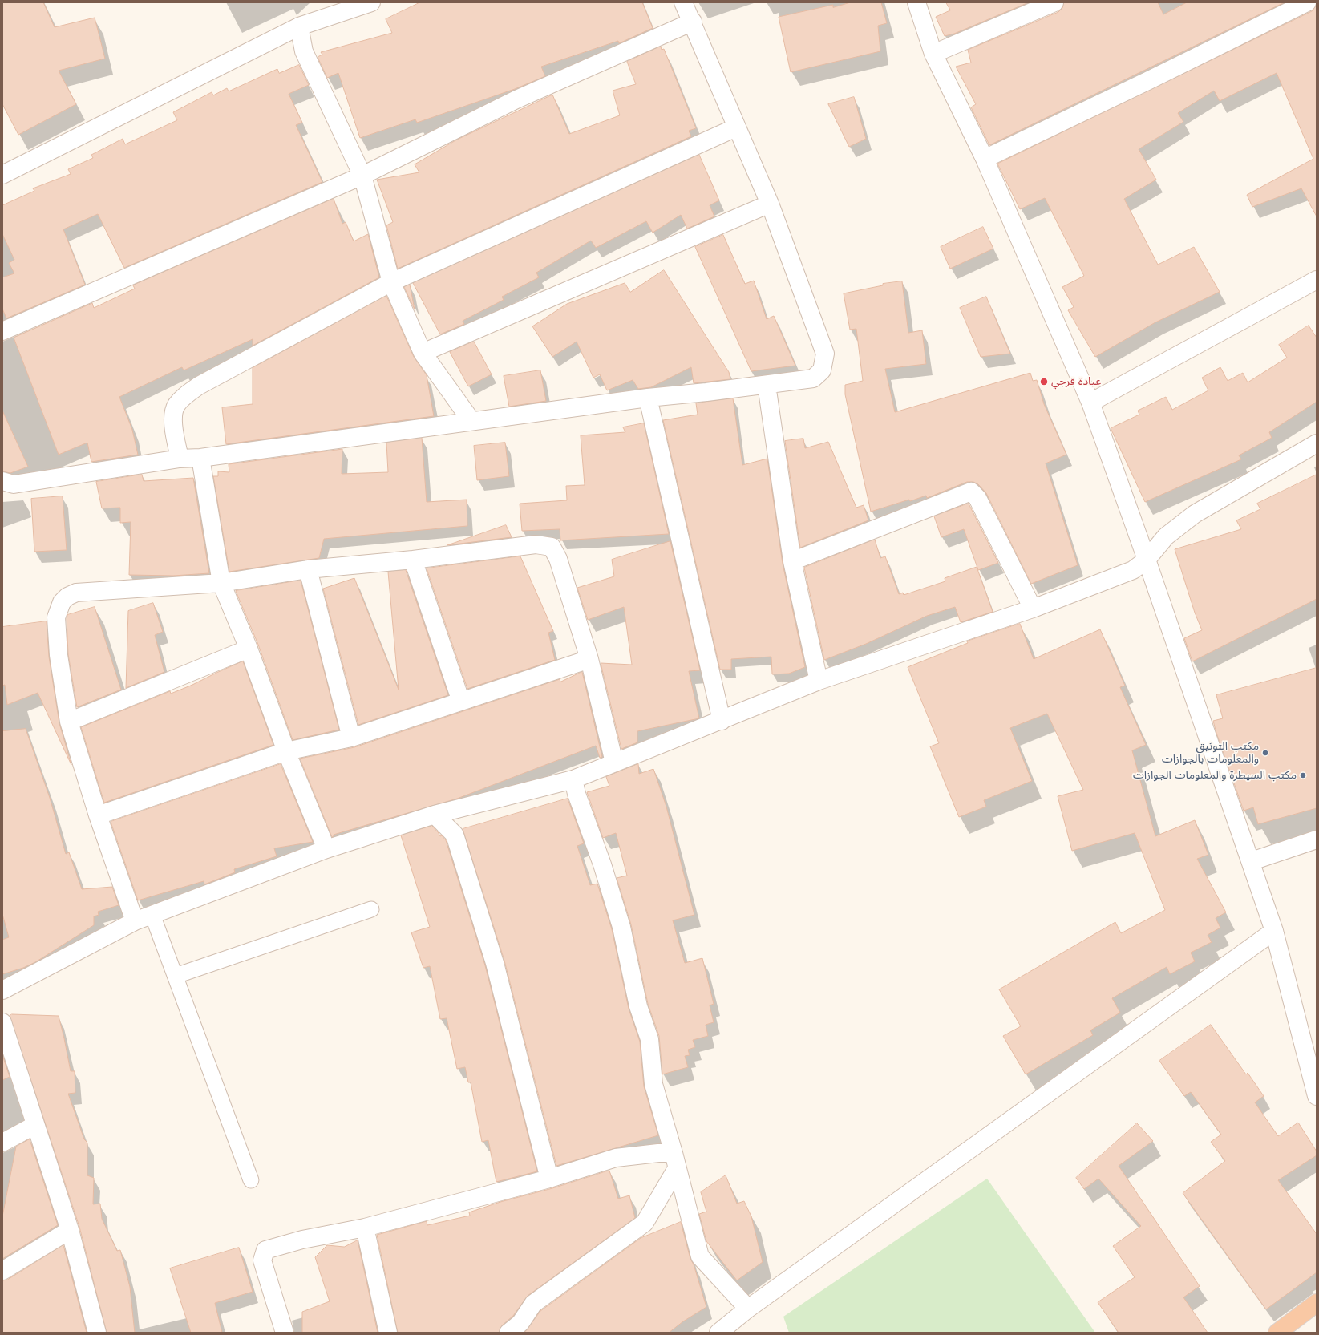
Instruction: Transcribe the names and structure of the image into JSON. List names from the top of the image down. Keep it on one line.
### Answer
{"places":["عيادة قرجي","مكتب التوثيق والمعلومات بالجوازات","مكتب السيطرة والمعلومات الجوازات"]}
